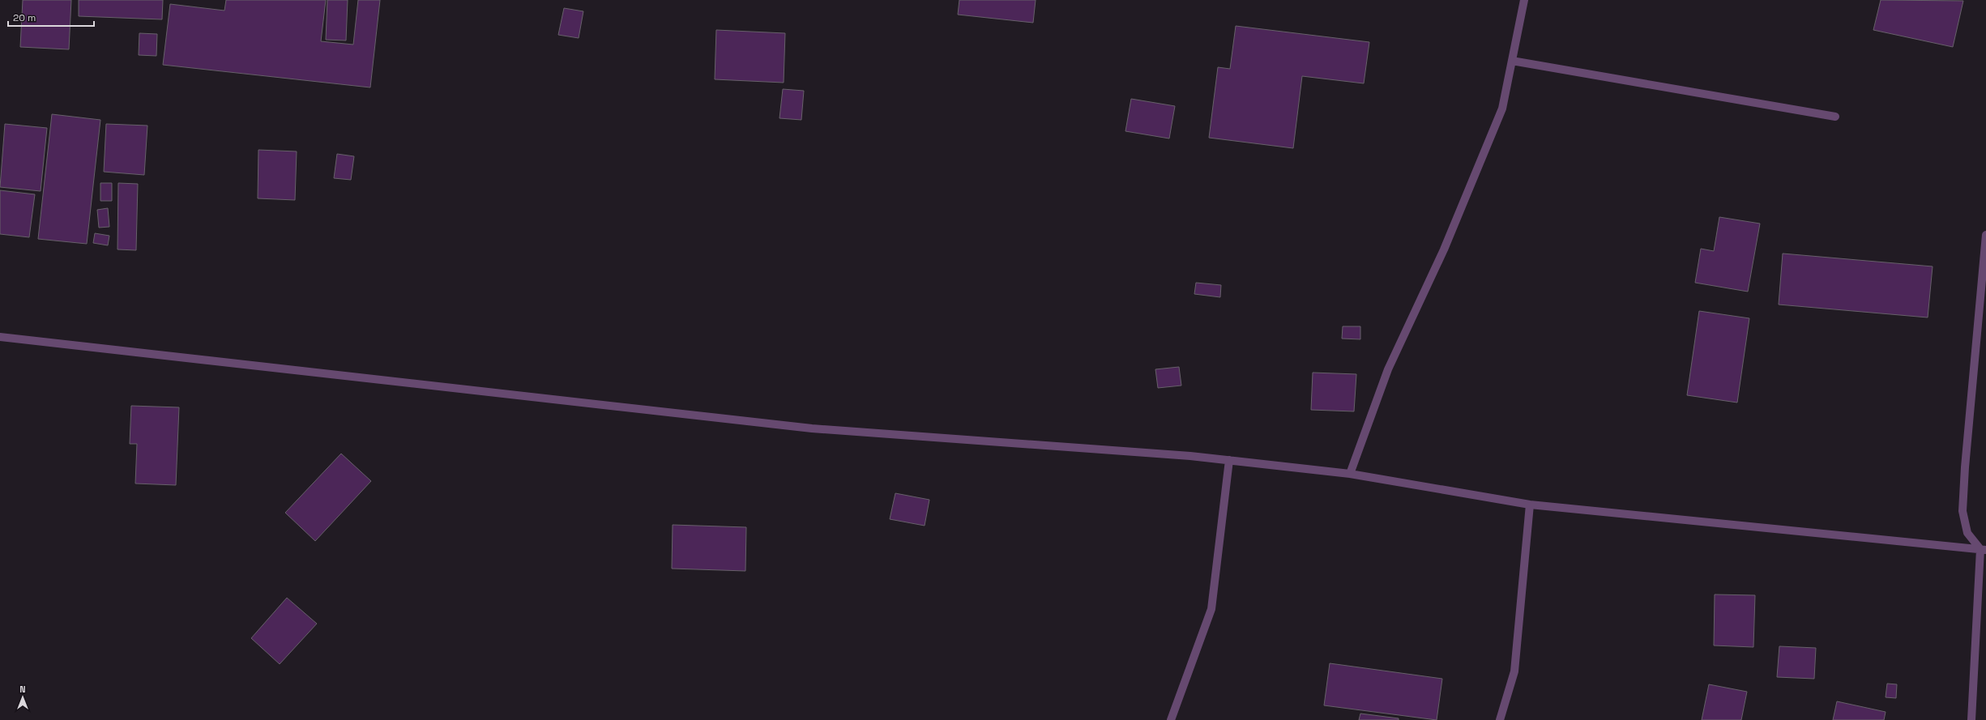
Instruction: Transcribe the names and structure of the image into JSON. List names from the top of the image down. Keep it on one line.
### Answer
{"scale_bar":"20 m","north":"top"}
